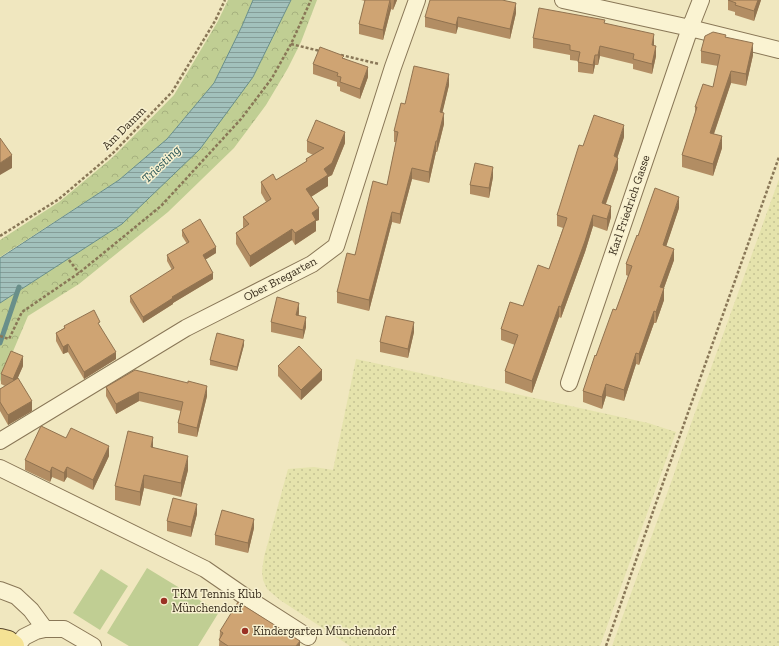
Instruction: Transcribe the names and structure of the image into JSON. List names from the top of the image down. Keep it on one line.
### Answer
{"streets":{"street":["Karl Friedrich Gasse","Ober Bregarten"],"path":["Am Damm"]},"water":["Triesting"],"places":["TKM Tennis Klub Münchendorf","Kindergarten Münchendorf"]}
